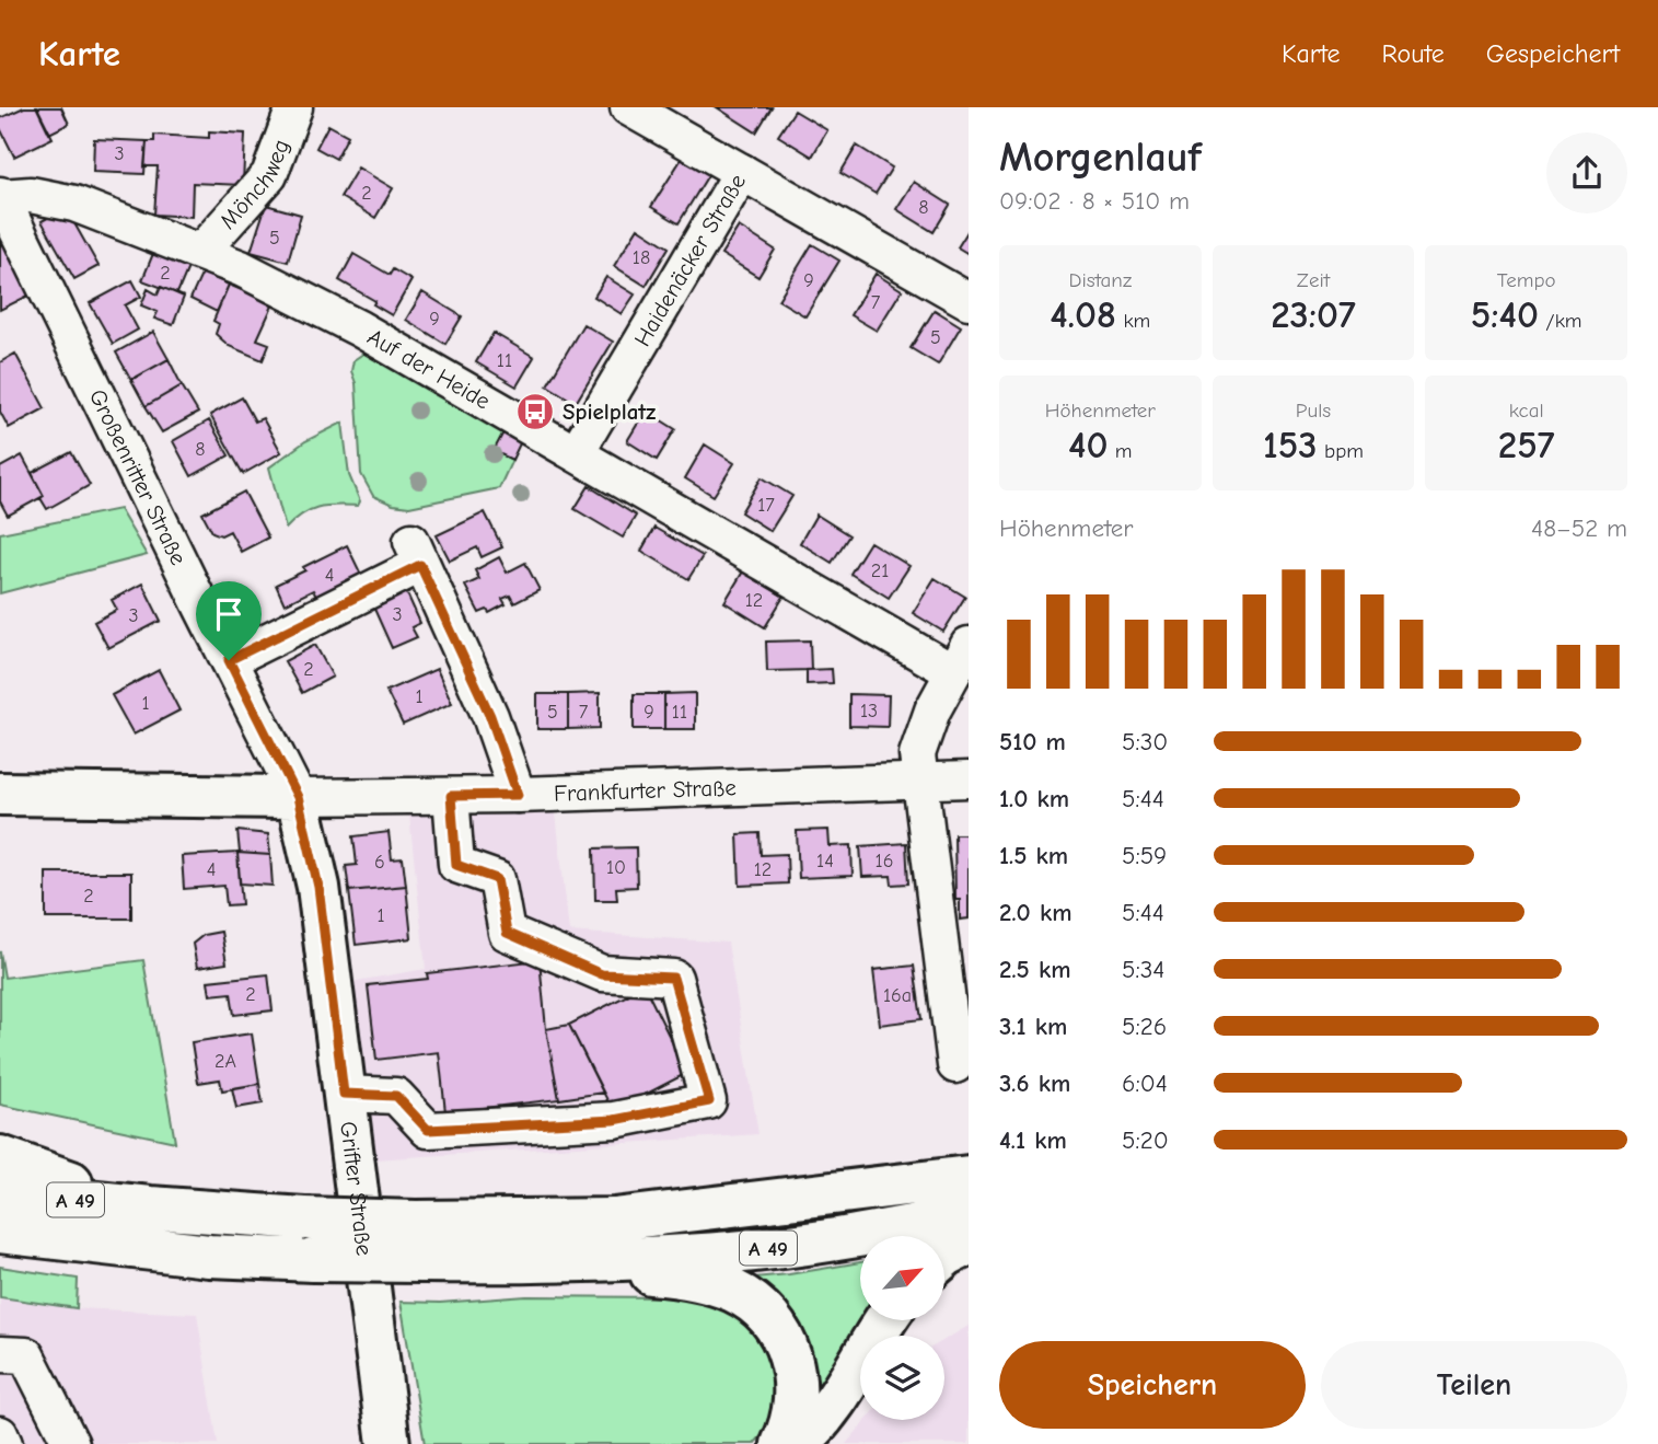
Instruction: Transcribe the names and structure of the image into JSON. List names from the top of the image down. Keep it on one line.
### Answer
{"streets":{"main road":["Frankfurter Straße","Grifter Straße","A 49"],"street":["Mönchweg","Haidenäcker Straße","Auf der Heide","Großenritter Straße"]},"crossings":[["Mönchweg","Auf der Heide"],["Haidenäcker Straße","Auf der Heide"],["Auf der Heide","Großenritter Straße"],["Großenritter Straße","Frankfurter Straße"],["Großenritter Straße","Grifter Straße"],["Frankfurter Straße","Grifter Straße"]],"places":{"bus stop":["Spielplatz"]},"house_numbers":["3","2","8","5","18","2","9","7","9","5","11","8","17","21","4","12","3","3","2","1","1","13","5","7","9","11","14","16","6","10","4","12","2","1","2","16a","2A"],"north":"top right","page":{"header":"Karte","nav":["Karte","Route","Gespeichert"],"heading":["Morgenlauf","09:02 · 8 × 510 m"],"stats":[["Distanz","4.08 km"],["Zeit","23:07"],["Tempo","5:40 /km"],["Höhenmeter","40 m"],["Puls","153 bpm"],["kcal","257"]],"chart":["Höhenmeter","48–52 m"],"list":[{"name":"510 m","note":"5:30"},{"name":"1.0 km","note":"5:44"},{"name":"1.5 km","note":"5:59"},{"name":"2.0 km","note":"5:44"},{"name":"2.5 km","note":"5:34"},{"name":"3.1 km","note":"5:26"},{"name":"3.6 km","note":"6:04"},{"name":"4.1 km","note":"5:20"}],"buttons":["Speichern","Teilen"]}}
